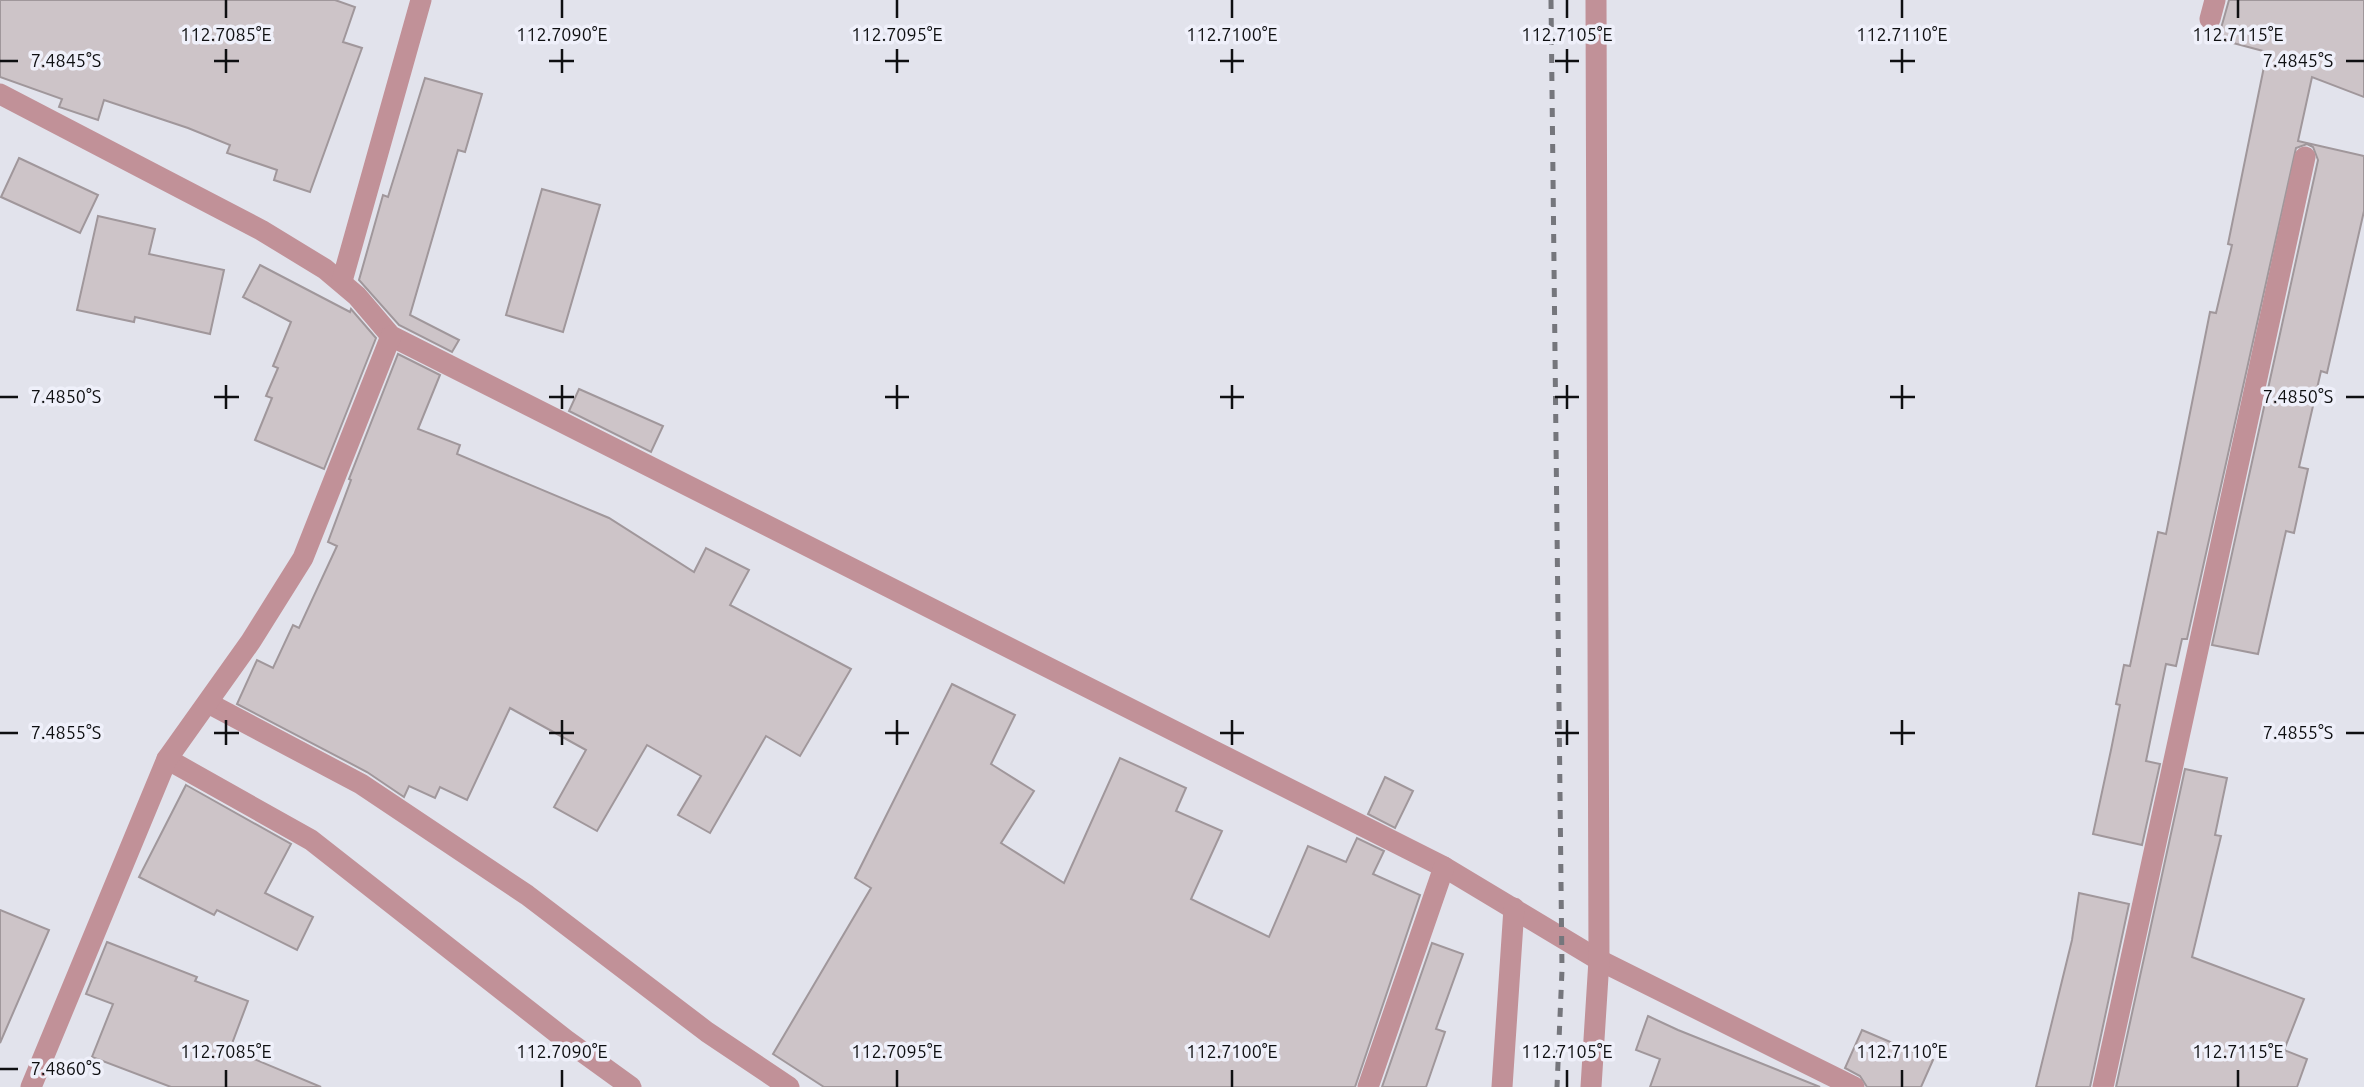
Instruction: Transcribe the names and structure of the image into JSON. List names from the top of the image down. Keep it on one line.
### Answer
{"coordinates":["112.7085°E","112.7090°E","112.7095°E","112.7100°E","112.7105°E","112.7110°E","112.7115°E","7.4845°S","7.4850°S","7.4855°S","7.4860°S"]}
